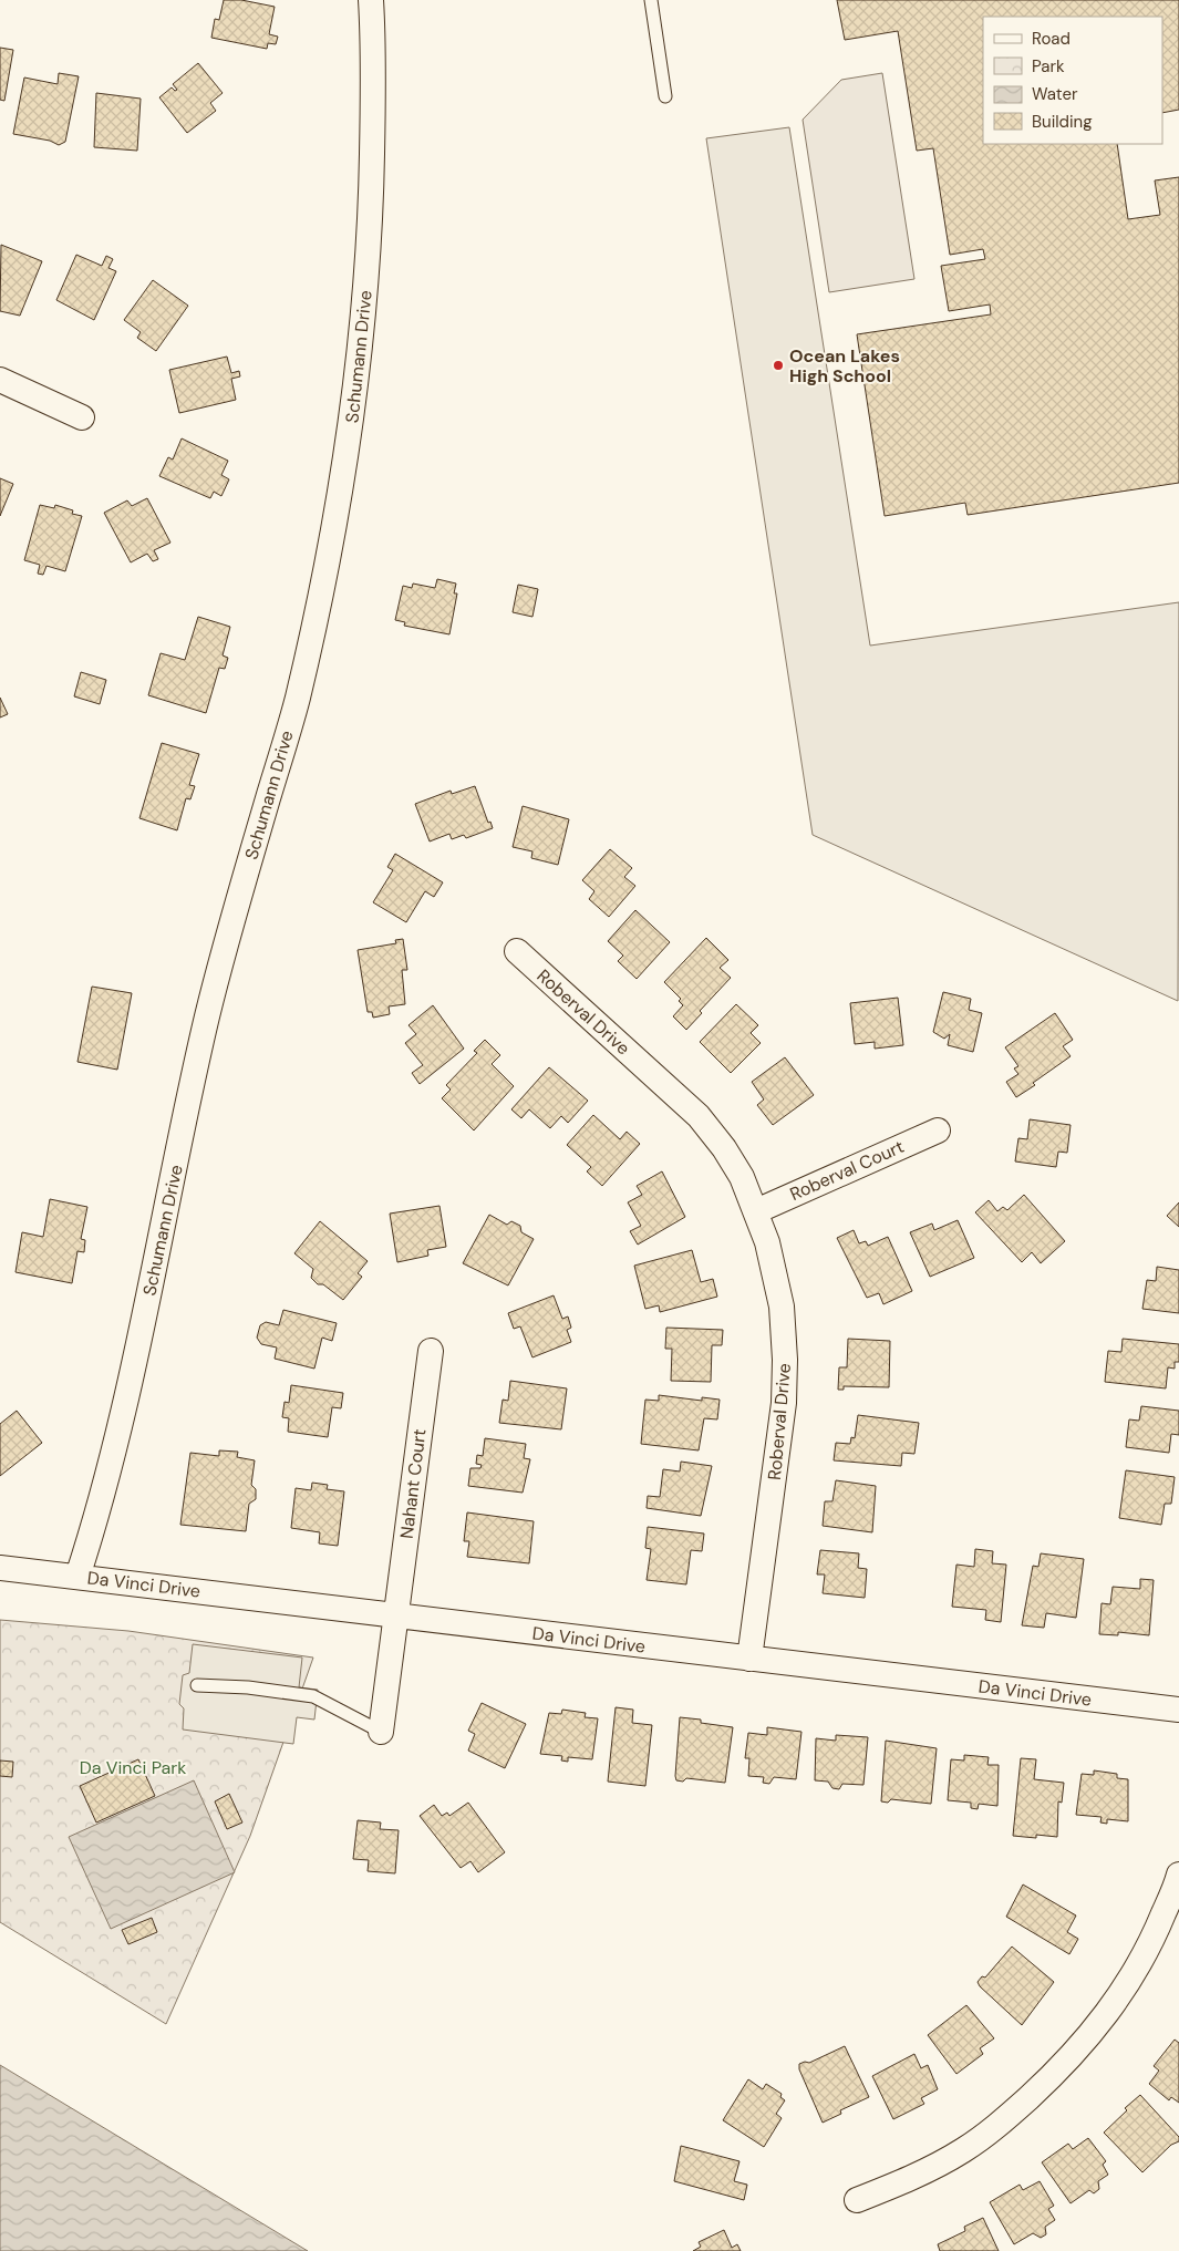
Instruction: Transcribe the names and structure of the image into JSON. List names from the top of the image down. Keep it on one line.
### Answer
{"streets":{"street":["Schumann Drive","Roberval Drive","Roberval Court","Nahant Court","Da Vinci Drive"]},"crossings":[["Schumann Drive","Da Vinci Drive"],["Roberval Drive","Roberval Court"],["Roberval Drive","Da Vinci Drive"],["Nahant Court","Da Vinci Drive"]],"parks":["Da Vinci Park"],"places":["Ocean Lakes High School"],"legend":["Road","Park","Water","Building"]}
